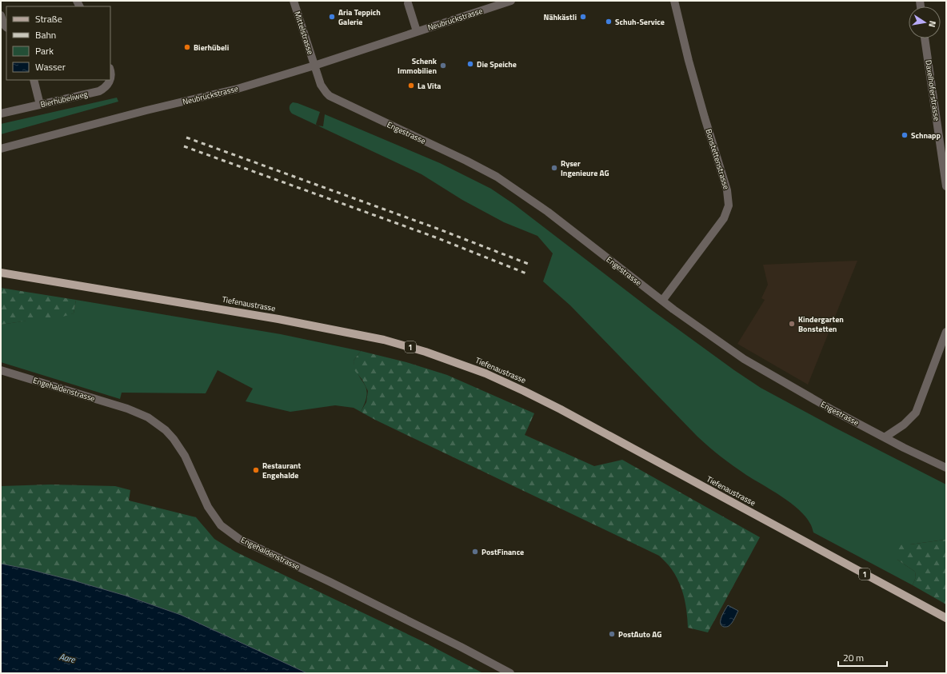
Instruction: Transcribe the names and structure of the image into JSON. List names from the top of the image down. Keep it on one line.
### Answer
{"streets":{"main road":["Tiefenaustrasse","1"],"street":["Neubrückstrasse","Mittelstrasse","Daxelhoferstrasse","Bierhübeliweg","Engestrasse","Bonstettenstrasse","Engehaldenstrasse"]},"crossings":[["Neubrückstrasse","Mittelstrasse"],["Neubrückstrasse","Engestrasse"],["Mittelstrasse","Engestrasse"],["Engestrasse","Bonstettenstrasse"]],"water":["Aare"],"places":["Aria Teppich Galerie","Nähkästli","Schuh-Service","Bierhübeli","Die Speiche","Schenk Immobilien","La Vita","Schnapp","Ryser Ingenieure AG","Kindergarten Bonstetten","Restaurant Engehalde","PostFinance","PostAuto AG"],"legend":["Straße","Bahn","Park","Wasser"],"scale_bar":"20 m","north":"right"}
